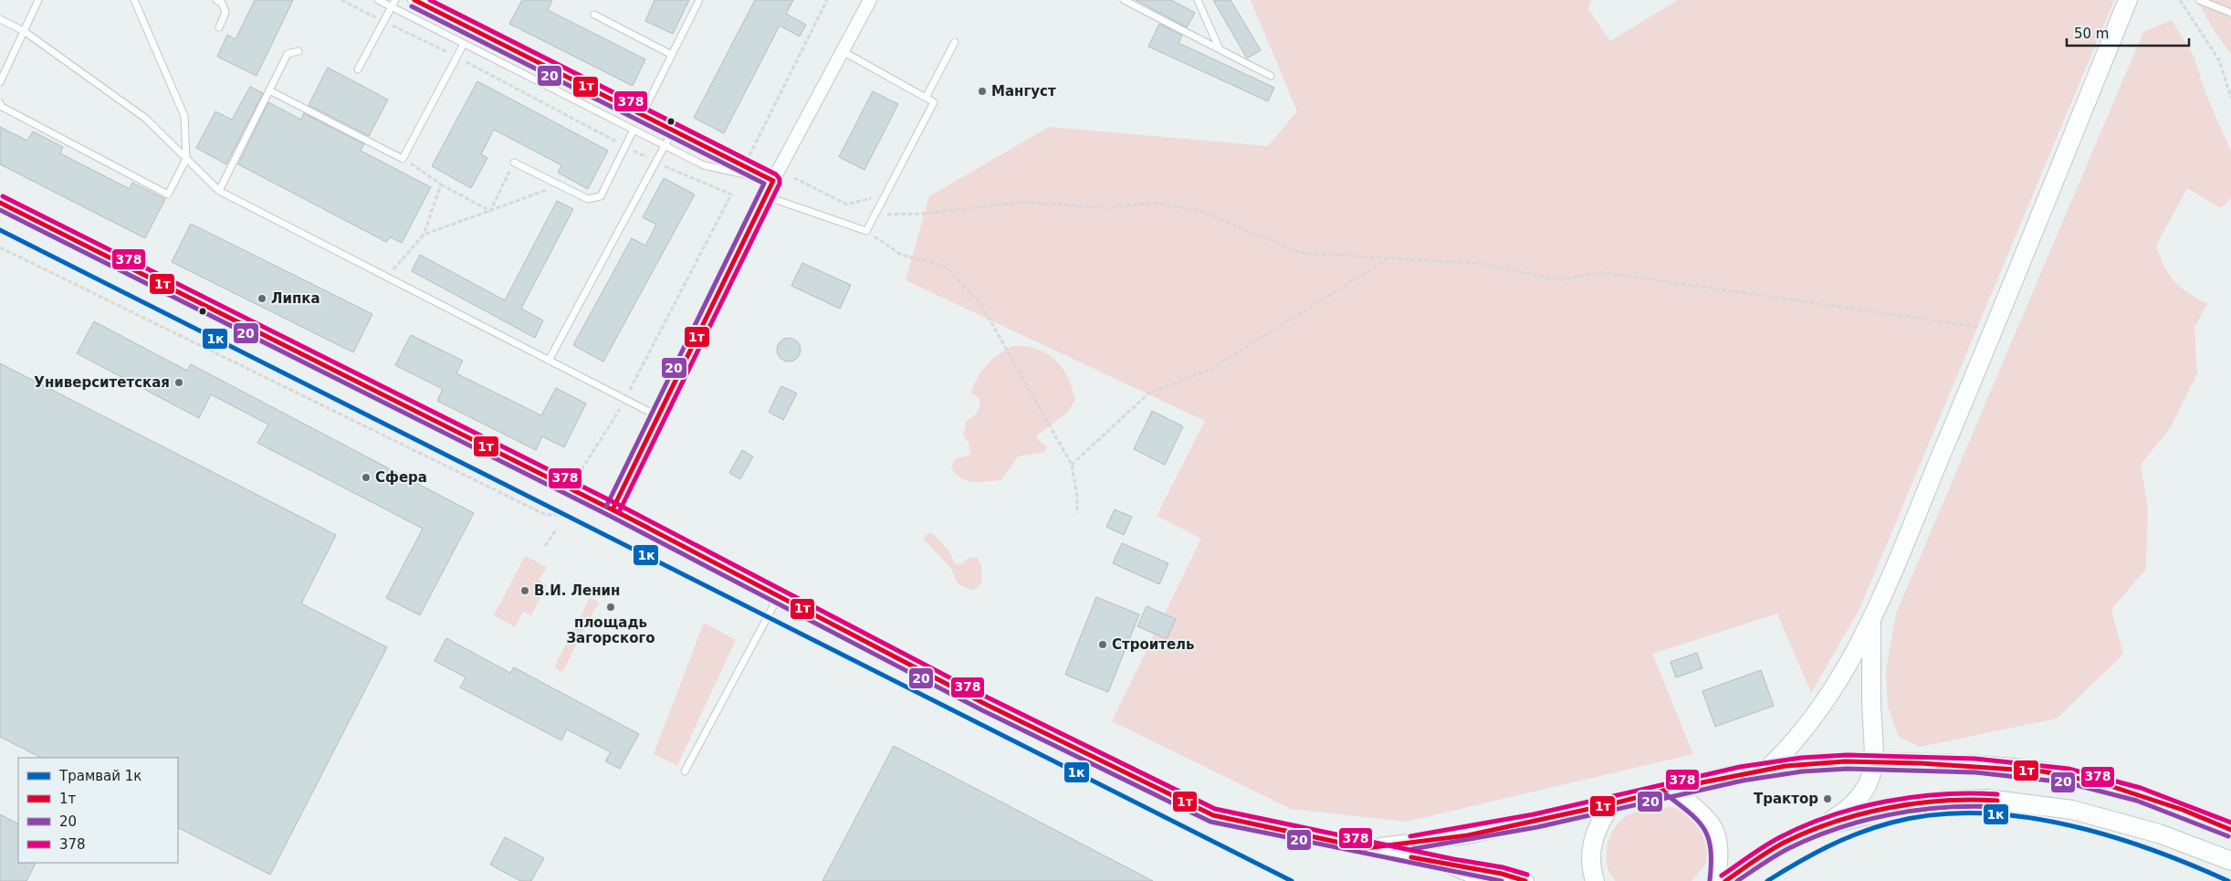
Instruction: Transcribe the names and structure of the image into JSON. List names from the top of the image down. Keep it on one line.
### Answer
{"places":["Мангуст","Липка","Университетская","Сфера","В.И. Ленин","площадь Загорского","Строитель","Трактор"],"lines":["transit line 1т","transit line 378","transit line 20","tram line 1к"],"legend":["Трамвай 1к","1т","20","378"],"scale_bar":"50 m"}
